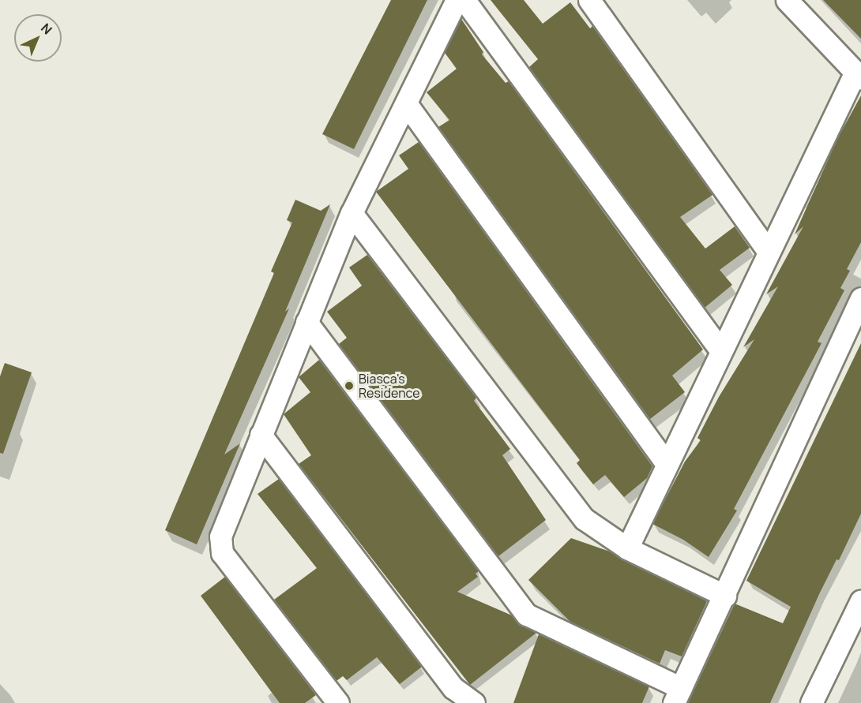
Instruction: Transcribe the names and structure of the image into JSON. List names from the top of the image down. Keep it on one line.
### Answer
{"places":["Biasca's Residence"],"north":"top right"}
